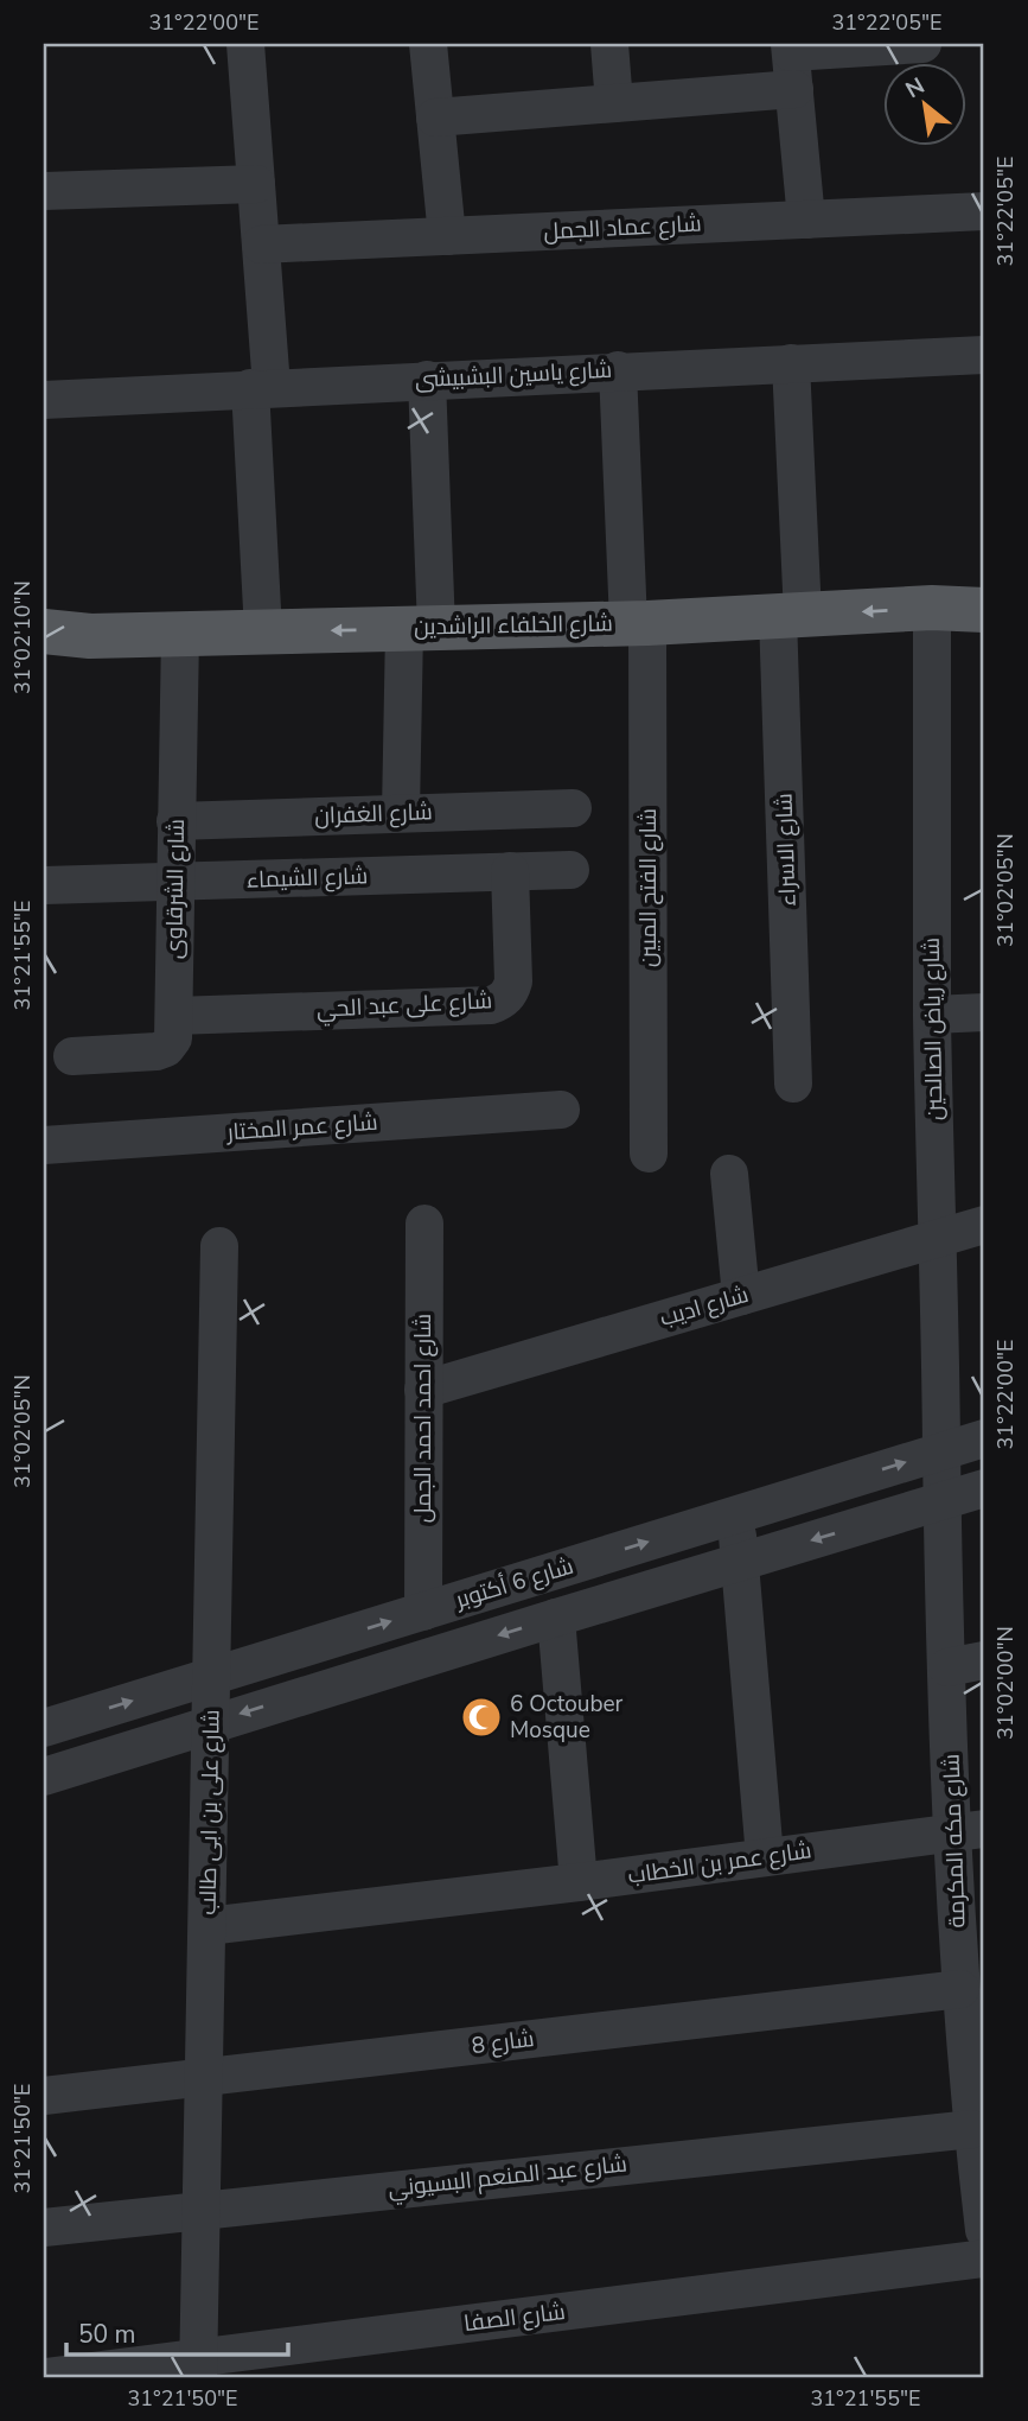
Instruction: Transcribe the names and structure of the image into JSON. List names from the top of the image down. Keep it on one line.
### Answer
{"streets":{"main road":["شارع الخلفاء الراشدين"],"street":["شارع عماد الجمل","شارع ياسين البشبيشى","شارع الغفران","شارع الاسراء","شارع الشيماء","شارع الفتح المبين","شارع الشرقاوى","شارع على عبد الحي","شارع رياض الصالحين","شارع عمر المختار","شارع اديب","شارع احمد احمد الجمل","شارع 6 أكتوبر","شارع على بن ابى طالب","شارع مكه المكرمة","شارع عمر بن الخطاب","شارع 8","شارع عبد المنعم البسيوني","شارع الصفا"]},"crossings":[["شارع ياسين البشبيشى","شارع الاسراء"],["شارع ياسين البشبيشى","شارع الفتح المبين"],["شارع الخلفاء الراشدين","شارع الاسراء"],["شارع الخلفاء الراشدين","شارع الفتح المبين"],["شارع الخلفاء الراشدين","شارع الشرقاوى"],["شارع الخلفاء الراشدين","شارع رياض الصالحين"],["شارع الغفران","شارع الشرقاوى"],["شارع الشيماء","شارع الشرقاوى"],["شارع الشيماء","شارع على عبد الحي"],["شارع الشرقاوى","شارع على عبد الحي"],["شارع رياض الصالحين","شارع اديب"],["شارع رياض الصالحين","شارع 6 أكتوبر"],["شارع رياض الصالحين","شارع مكه المكرمة"],["شارع اديب","شارع احمد احمد الجمل"],["شارع احمد احمد الجمل","شارع 6 أكتوبر"],["شارع 6 أكتوبر","شارع على بن ابى طالب"],["شارع 6 أكتوبر","شارع مكه المكرمة"],["شارع على بن ابى طالب","شارع عمر بن الخطاب"],["شارع على بن ابى طالب","شارع 8"],["شارع على بن ابى طالب","شارع عبد المنعم البسيوني"],["شارع على بن ابى طالب","شارع الصفا"],["شارع مكه المكرمة","شارع عمر بن الخطاب"],["شارع مكه المكرمة","شارع 8"],["شارع مكه المكرمة","شارع عبد المنعم البسيوني"]],"places":{"mosque":["6 Octouber Mosque"]},"scale_bar":"50 m","north":"top left","coordinates":["31°22'00\"E","31°22'05\"E","31°02'10\"N","31°02'05\"N","31°21'55\"E","31°02'00\"N","31°21'50\"E"]}
